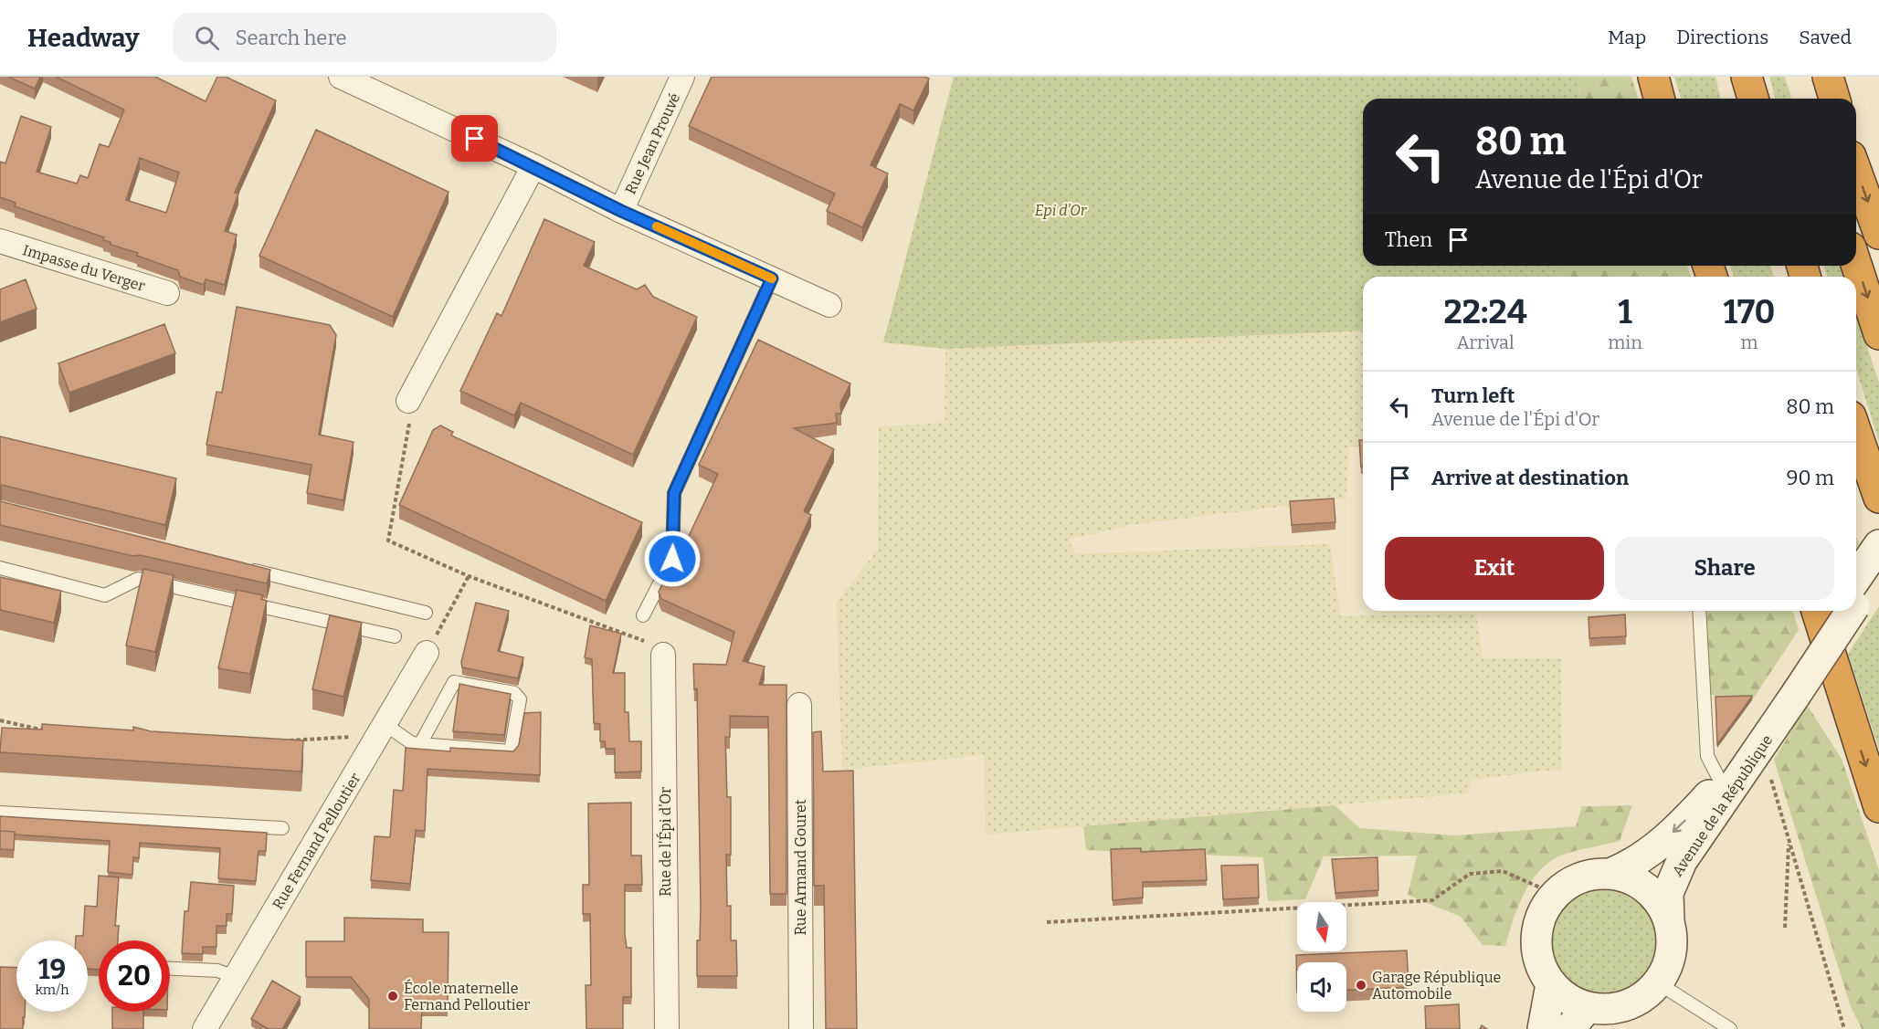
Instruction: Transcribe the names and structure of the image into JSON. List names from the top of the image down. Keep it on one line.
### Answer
{"streets":{"main road":["Avenue de la République"],"street":["Rue Jean Prouvé","Impasse du Verger","Rue Fernand Pelloutier","Rue de l'Épi d'Or","Rue Armand Gouret"]},"parks":["Epi d'Or"],"places":["Garage République Automobile","École maternelle Fernand Pelloutier"],"north":"bottom","page":{"header":"Headway","search":"Search here","nav":["Map","Directions","Saved"],"turn":["80 m","Avenue de l'Épi d'Or"],"then":"Then","eta":["22:24","Arrival","1","min","170","m"],"list":[{"name":"Turn left","note":"Avenue de l'Épi d'Or","value":"80 m"},{"name":"Arrive at destination","value":"90 m"}],"buttons":["Exit","Share"],"speed":"19 km/h","limit":"20"}}
